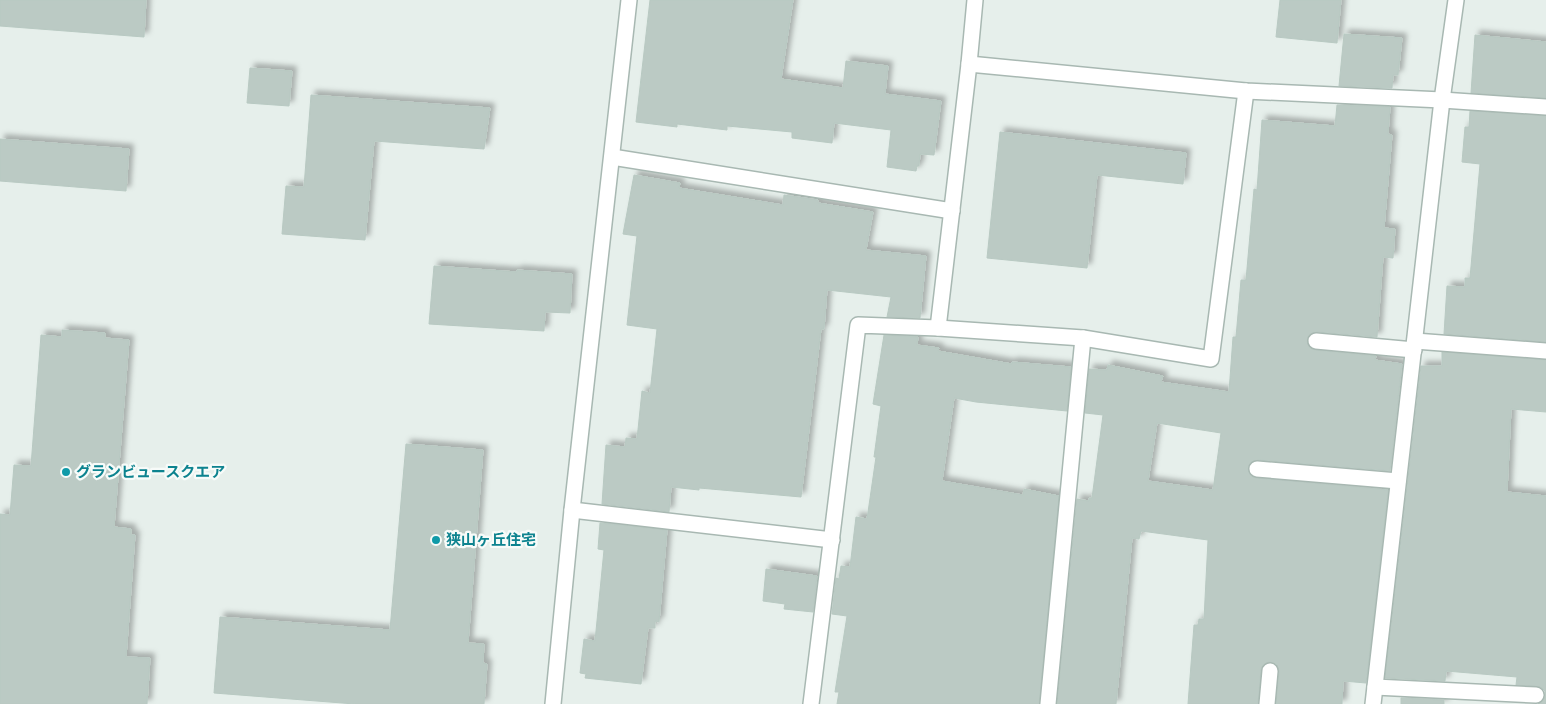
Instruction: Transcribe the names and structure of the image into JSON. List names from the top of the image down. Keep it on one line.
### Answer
{"places":["グランビュースクエア","狭山ヶ丘住宅"]}
